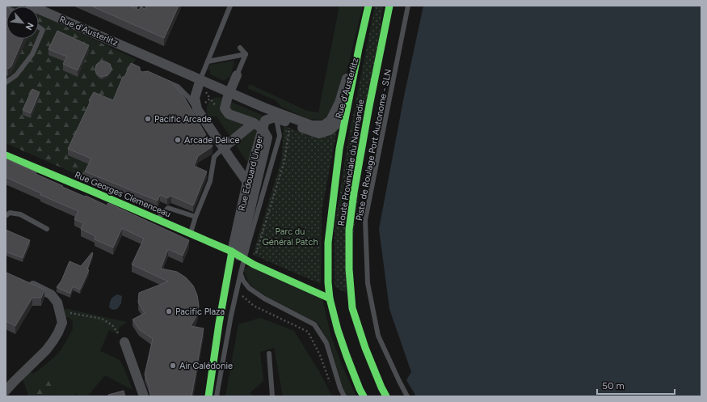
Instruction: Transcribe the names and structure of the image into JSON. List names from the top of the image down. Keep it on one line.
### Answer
{"streets":{"main road":["Route Provinciale du Normandie","Rue Edouard Unger","Rue Georges Clemenceau"],"street":["Rue d'Austerlitz"],"lane":["Piste de Roulage Port Autonome - SLN"]},"crossings":[["Rue d'Austerlitz","Route Provinciale du Normandie"],["Route Provinciale du Normandie","Rue Georges Clemenceau"],["Rue Edouard Unger","Rue Georges Clemenceau"]],"parks":["Parc du Général Patch"],"places":["Pacific Arcade","Arcade Délice","Pacific Plaza","Air Calédonie"],"scale_bar":"50 m","north":"bottom right"}
